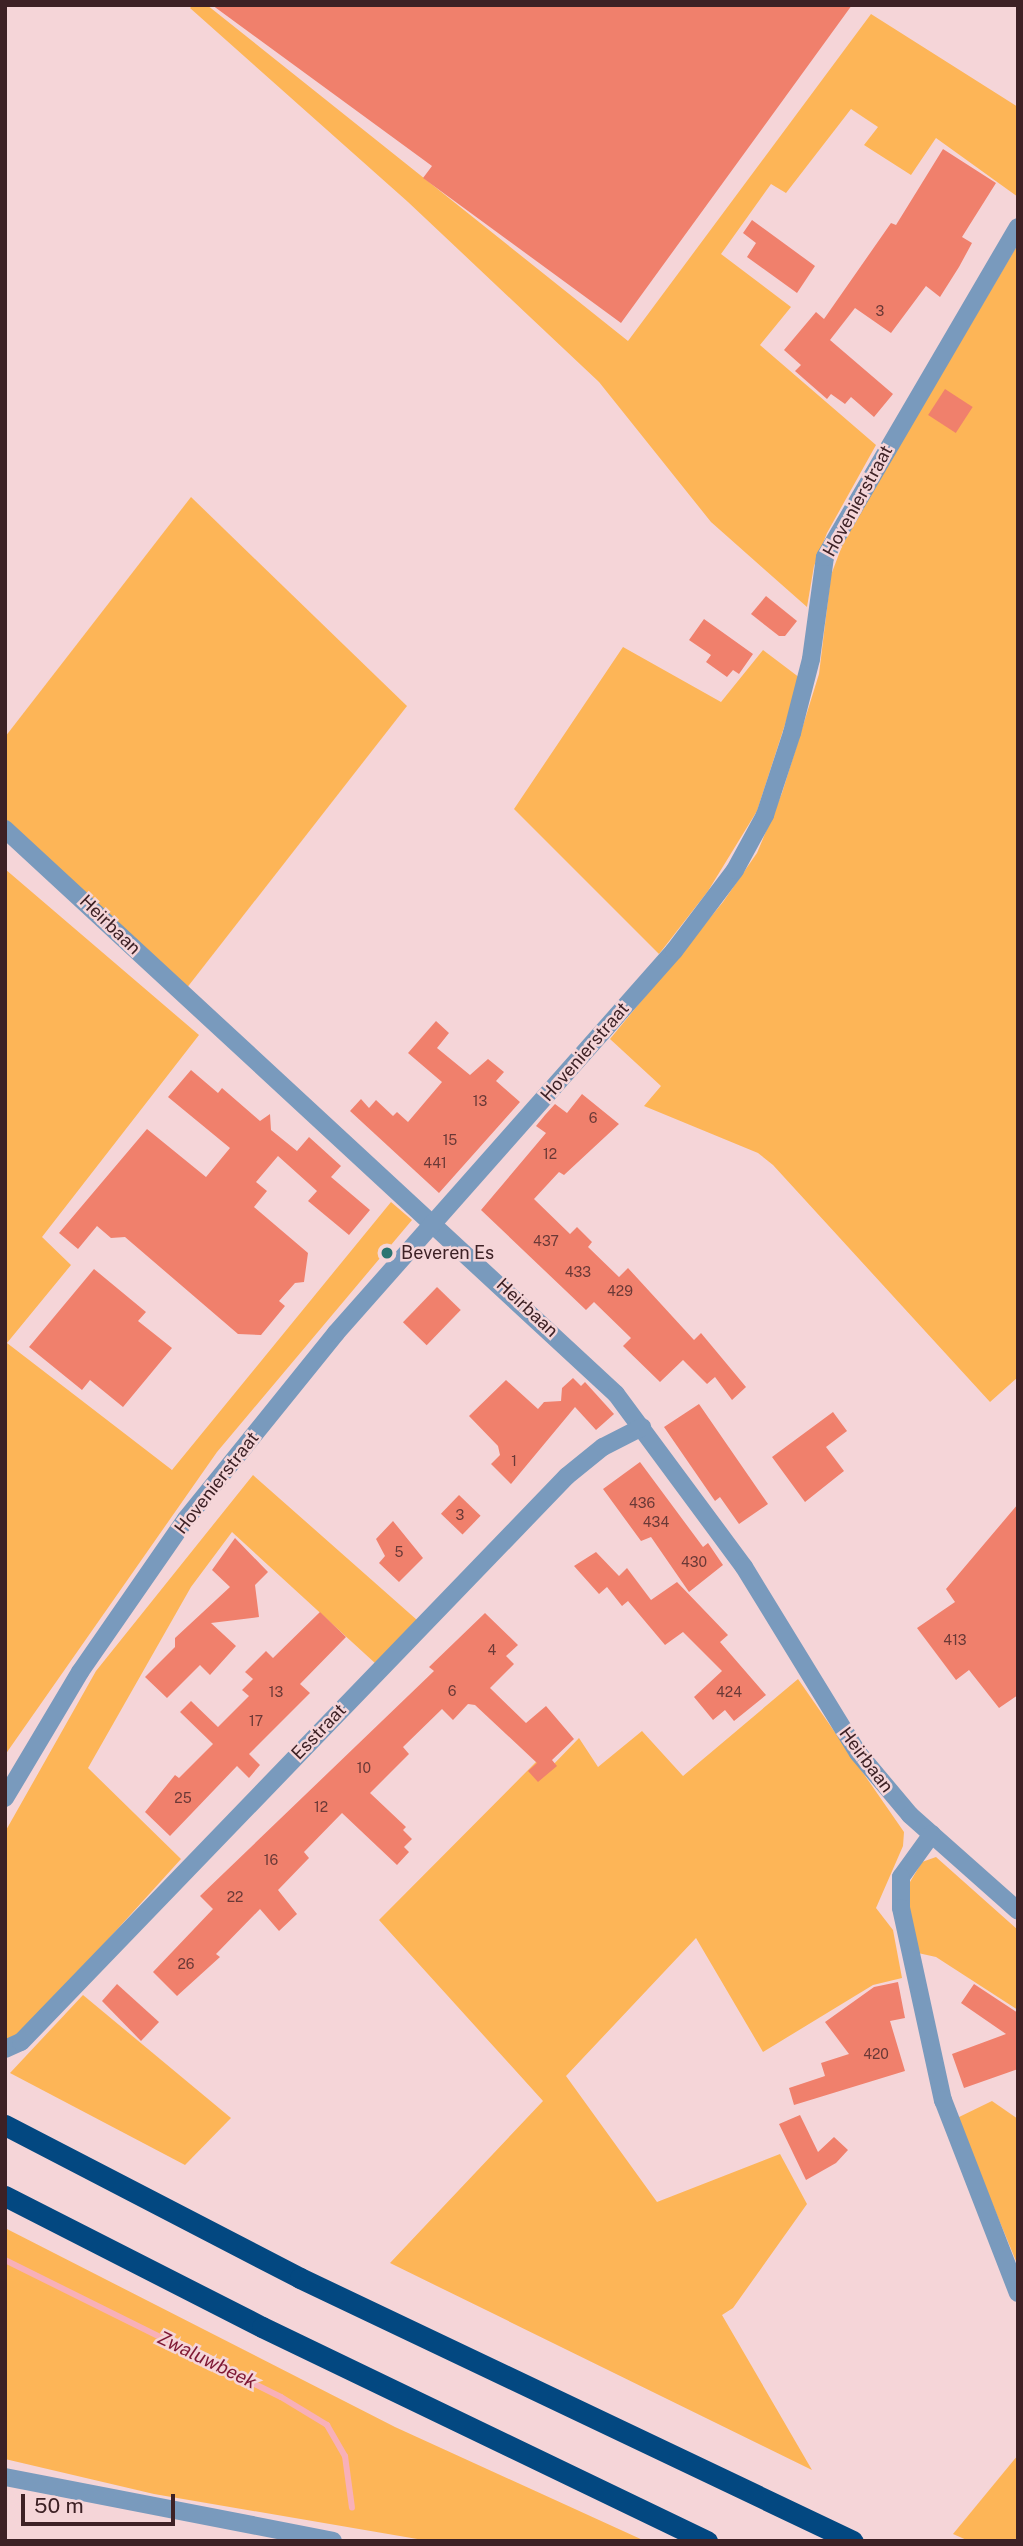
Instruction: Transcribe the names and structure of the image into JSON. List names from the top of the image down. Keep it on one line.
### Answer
{"streets":{"street":["Hovenierstraat","Heirbaan","Esstraat"]},"crossings":[["Hovenierstraat","Heirbaan"],["Heirbaan","Esstraat"]],"water":["Zwaluwbeek"],"places":["Beveren Es"],"house_numbers":["3","13","6","15","12","441","437","433","429","1","436","3","434","5","430","413","4","6","13","424","17","10","25","12","16","22","26","420"],"scale_bar":"50 m"}
